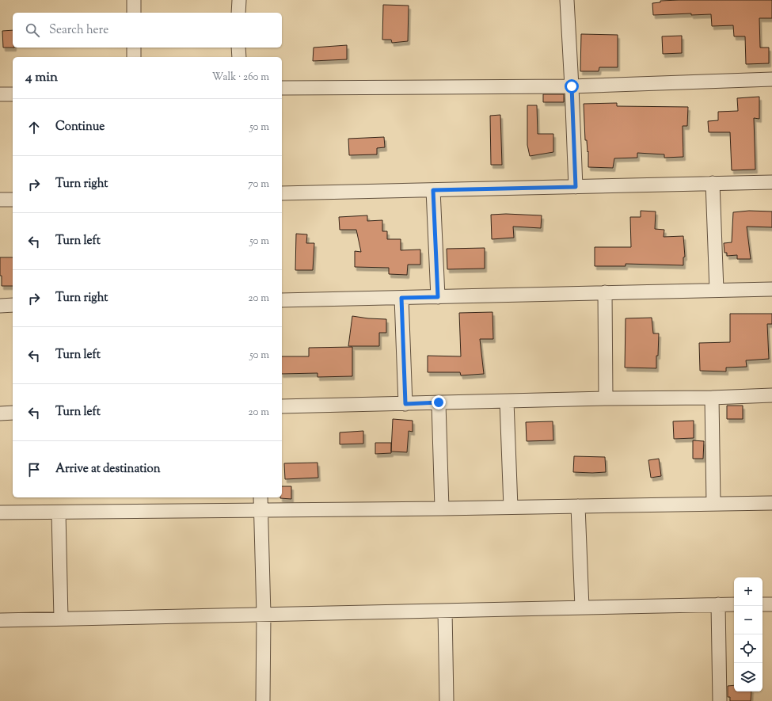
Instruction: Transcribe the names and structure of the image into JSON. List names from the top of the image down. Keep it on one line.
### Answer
{"page":{"search":"Search here","heading":["4 min","Walk · 260 m"],"list":[["Continue","50 m"],["Turn right","70 m"],["Turn left","50 m"],["Turn right","20 m"],["Turn left","50 m"],["Turn left","20 m"],"Arrive at destination"],"map_buttons":["+","−"]}}
